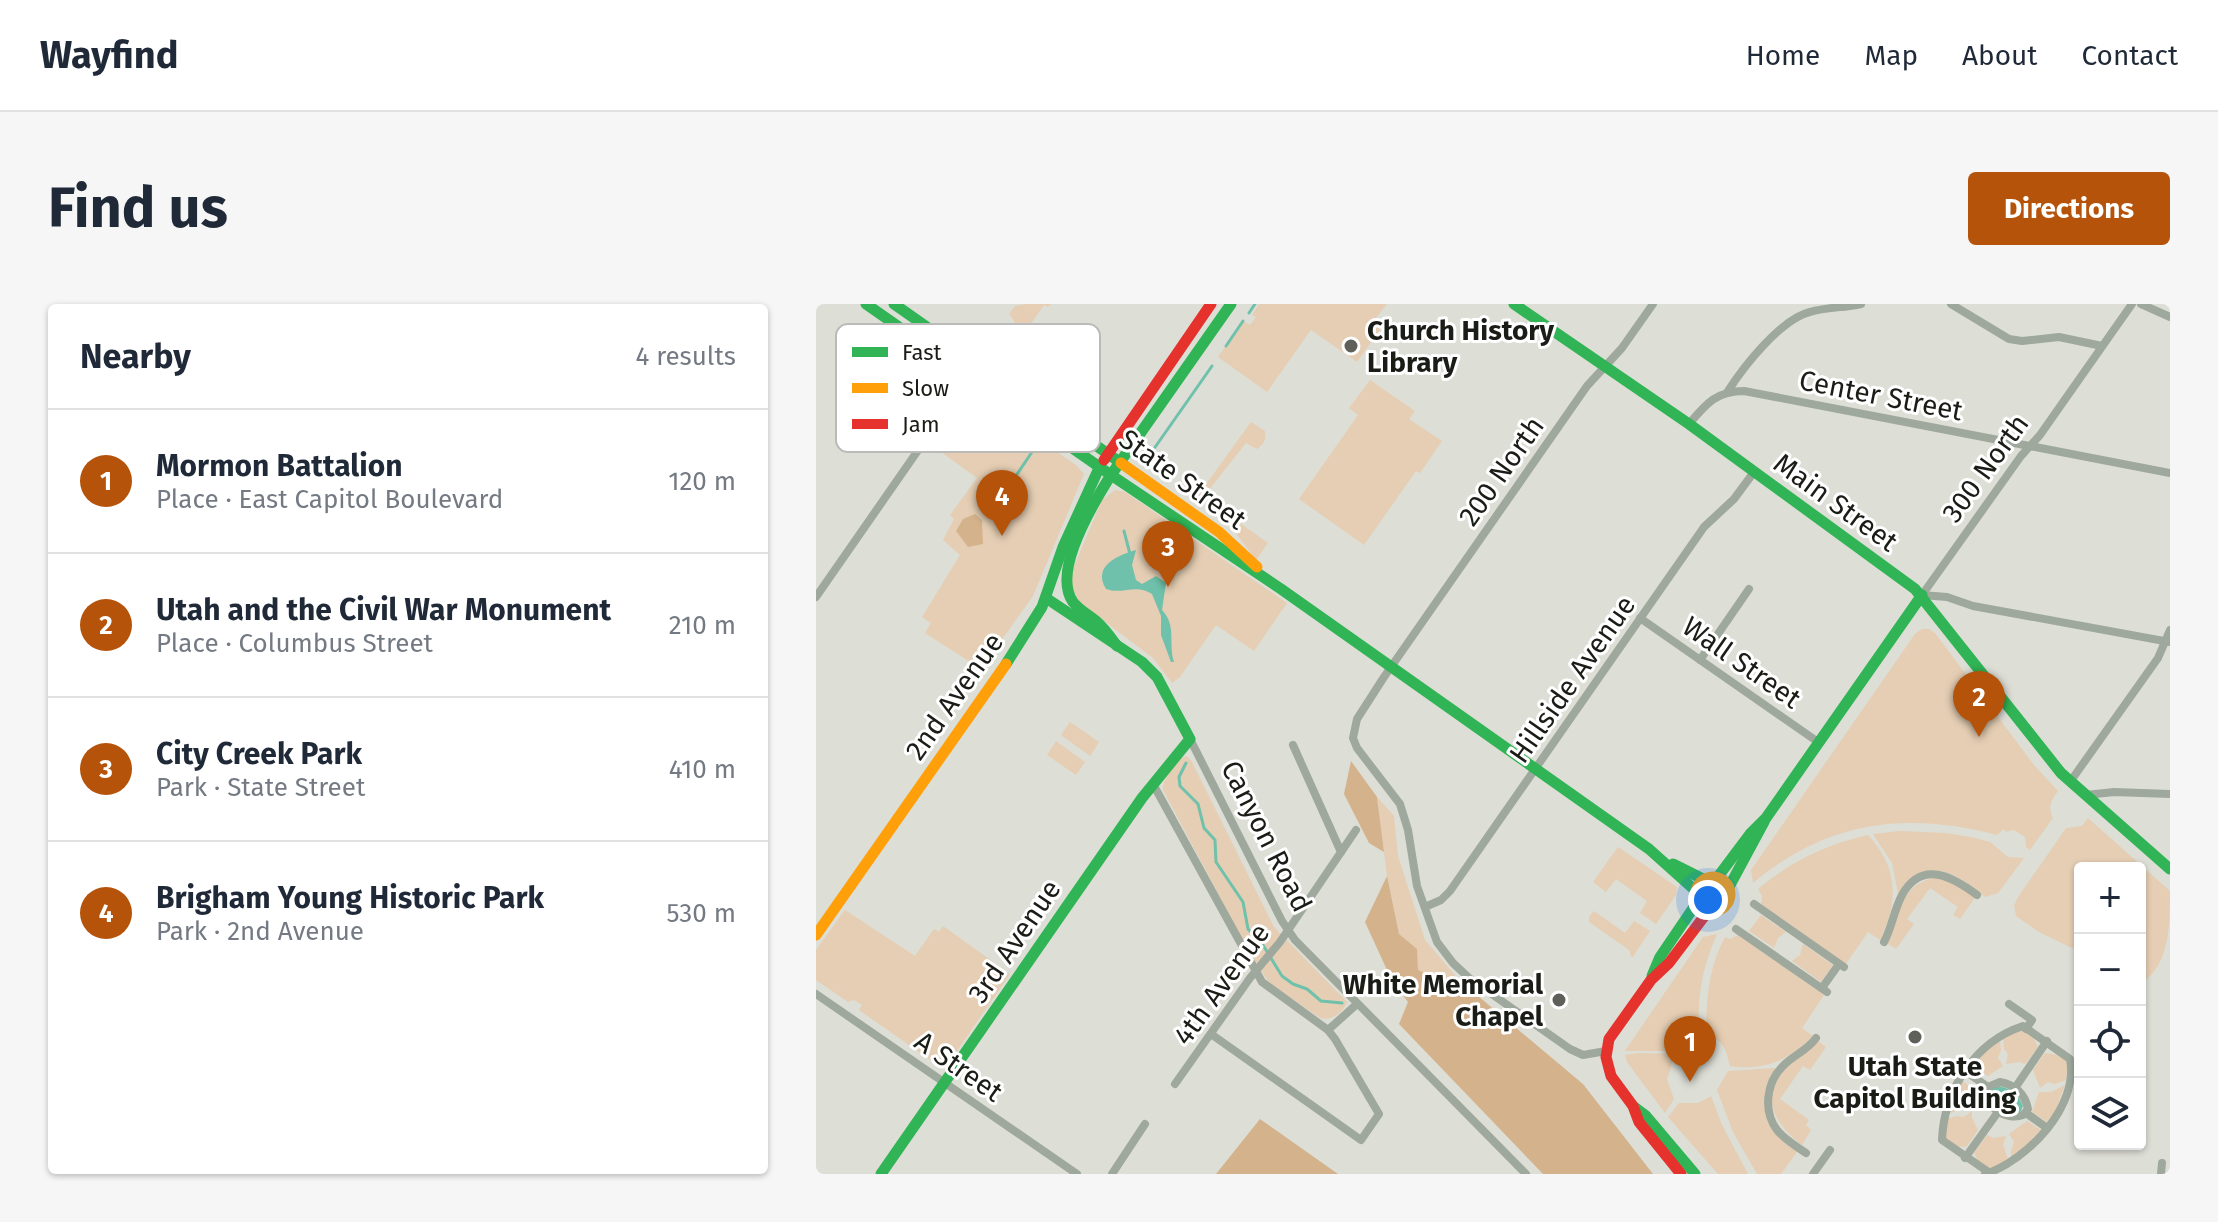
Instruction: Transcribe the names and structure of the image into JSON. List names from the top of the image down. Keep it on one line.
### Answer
{"streets":{"main road":["300 North","State Street","Main Street","2nd Avenue","Canyon Road","3rd Avenue"],"street":["Center Street","200 North","Wall Street","Hillside Avenue","4th Avenue","A Street"]},"crossings":[["Center Street","300 North"],["300 North","State Street"],["300 North","Main Street"],["300 North","Wall Street"],["200 North","State Street"],["200 North","Main Street"],["200 North","Hillside Avenue"],["State Street","Hillside Avenue"],["State Street","2nd Avenue"],["State Street","Canyon Road"],["Main Street","Hillside Avenue"],["Wall Street","Hillside Avenue"],["2nd Avenue","Canyon Road"],["Canyon Road","3rd Avenue"],["Canyon Road","4th Avenue"],["3rd Avenue","A Street"]],"places":["Church History Library","White Memorial Chapel","Utah State Capitol Building"],"legend":["Fast","Slow","Jam"],"page":{"header":"Wayfind","nav":["Home","Map","About","Contact"],"buttons":"Directions","title":"Find us","heading":["Nearby","4 results"],"list":[{"mark":"1","name":"Mormon Battalion","note":"Place · East Capitol Boulevard","value":"120 m"},{"mark":"2","name":"Utah and the Civil War Monument","note":"Place · Columbus Street","value":"210 m"},{"mark":"3","name":"City Creek Park","note":"Park · State Street","value":"410 m"},{"mark":"4","name":"Brigham Young Historic Park","note":"Park · 2nd Avenue","value":"530 m"}],"pins":["4","3","2","1"],"map_buttons":["+","−"]}}
